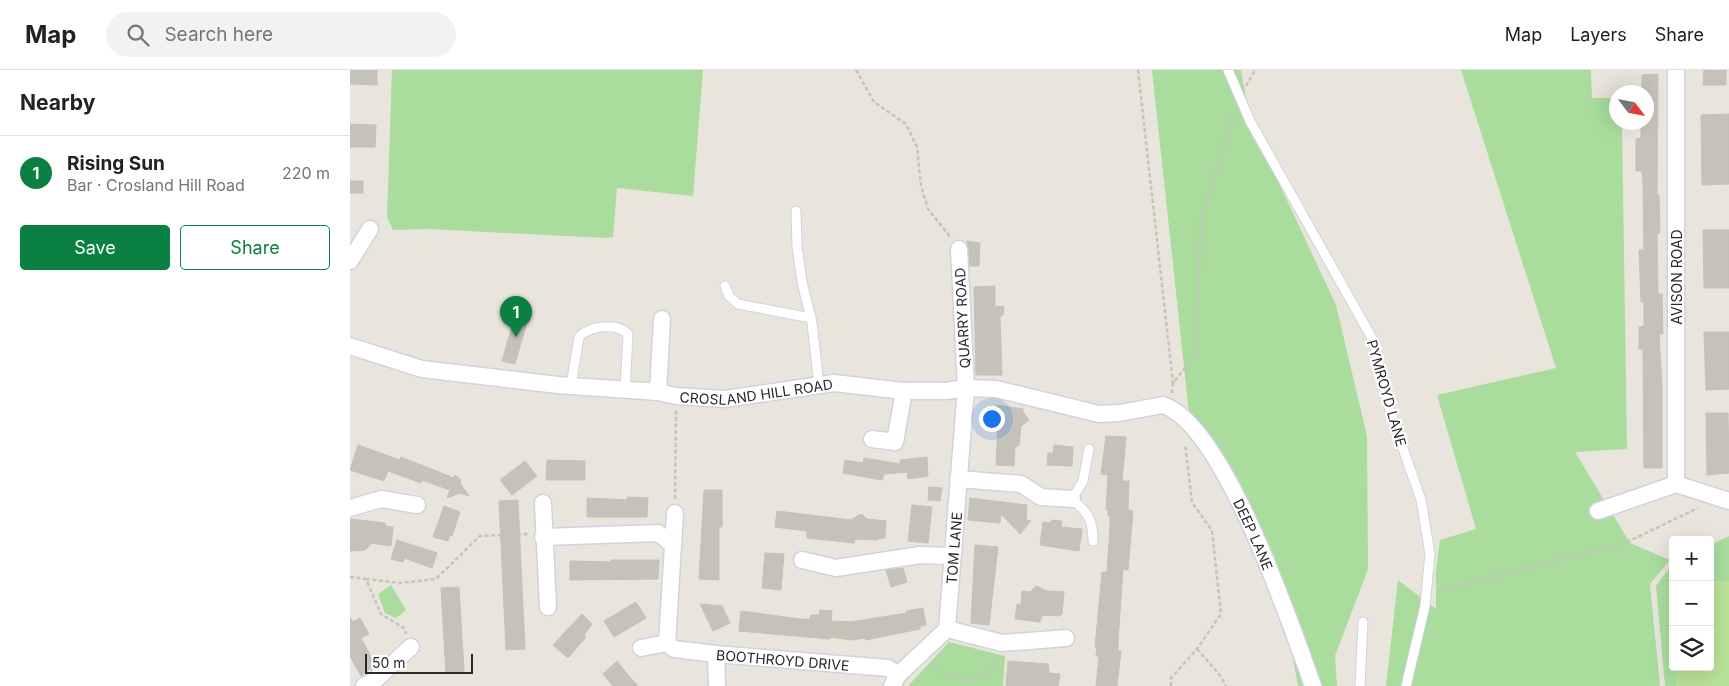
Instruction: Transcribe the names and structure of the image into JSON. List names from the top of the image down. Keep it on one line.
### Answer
{"streets":{"street":["AVISON ROAD","QUARRY ROAD","CROSLAND HILL ROAD","DEEP LANE","TOM LANE","BOOTHROYD DRIVE"],"lane":["PYMROYD LANE"]},"crossings":[["QUARRY ROAD","CROSLAND HILL ROAD"],["QUARRY ROAD","TOM LANE"],["CROSLAND HILL ROAD","DEEP LANE"],["CROSLAND HILL ROAD","TOM LANE"]],"scale_bar":"50 m","north":"bottom right","page":{"header":"Map","search":"Search here","nav":["Map","Layers","Share"],"heading":"Nearby","list":[{"mark":"1","name":"Rising Sun","note":"Bar · Crosland Hill Road","value":"220 m"}],"buttons":["Save","Share"],"pins":"1","map_buttons":["+","−"],"scale":"50 m"}}
